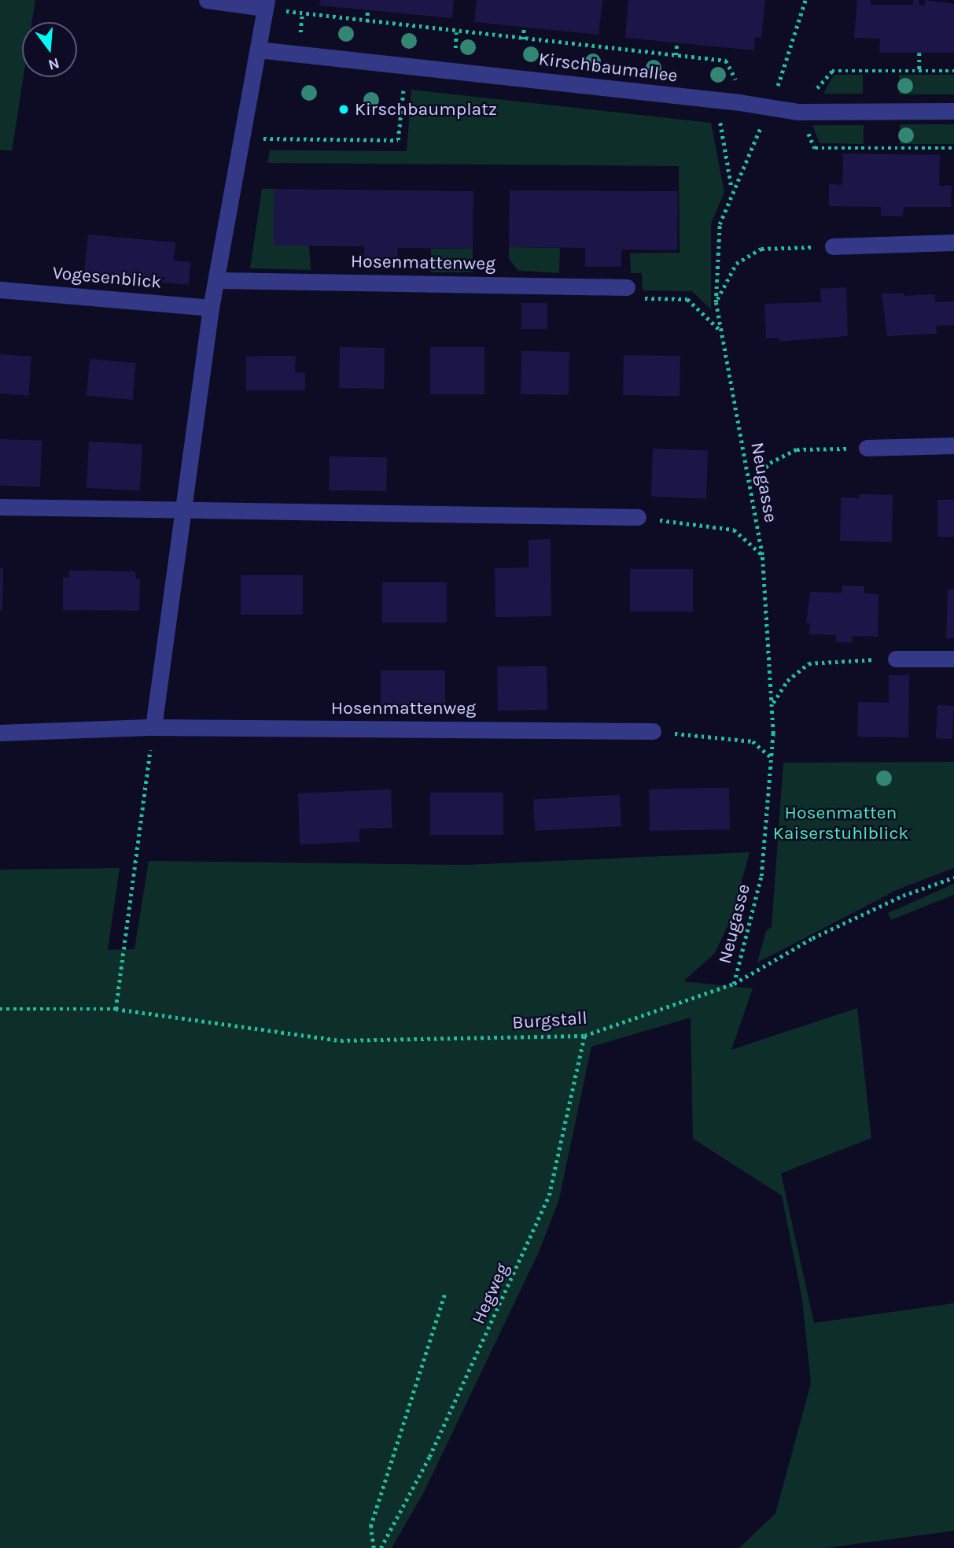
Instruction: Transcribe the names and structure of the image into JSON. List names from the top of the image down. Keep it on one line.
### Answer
{"streets":{"street":["Kirschbaumallee","Hosenmattenweg","Vogesenblick"],"path":["Neugasse","Burgstall","Hegweg"]},"crossings":[["Neugasse","Burgstall"],["Burgstall","Hegweg"]],"parks":["Hosenmatten Kaiserstuhlblick"],"places":["Kirschbaumplatz"],"north":"bottom"}
